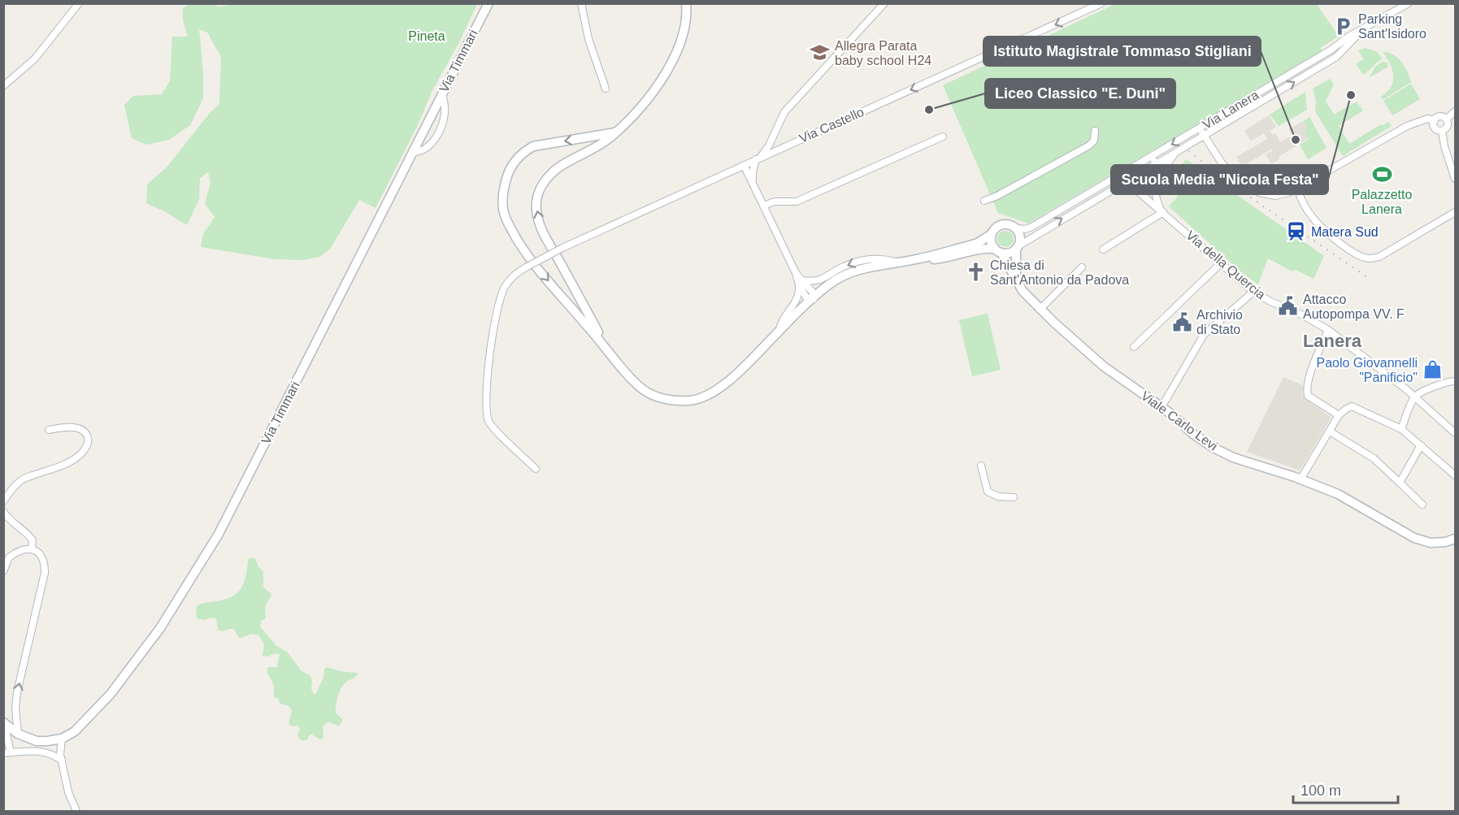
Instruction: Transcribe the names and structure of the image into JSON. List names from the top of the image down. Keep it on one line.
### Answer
{"streets":{"main road":["Via Timmari","Viale Carlo Levi"],"street":["Via Lanera","Via Castello","Via della Quercia"]},"crossings":[["Via Lanera","Via della Quercia"],["Via Lanera","Viale Carlo Levi"]],"one_way":["Via Castello"],"districts":["Lanera"],"parks":["Pineta"],"places":{"parking":["Parking Sant'Isidoro"],"school or university":["Allegra Parata baby school H24"],"other":["Scuola Media \"Nicola Festa\"","Liceo Classico \"E. Duni\"","Istituto Magistrale Tommaso Stigliani"],"sports":["Palazzetto Lanera"],"station":["Matera Sud"],"church":["Chiesa di Sant'Antonio da Padova"],"public building":["Attacco Autopompa VV. F","Archivio di Stato"],"shop":["Paolo Giovannelli \"Panificio\""]},"scale_bar":"100 m"}
